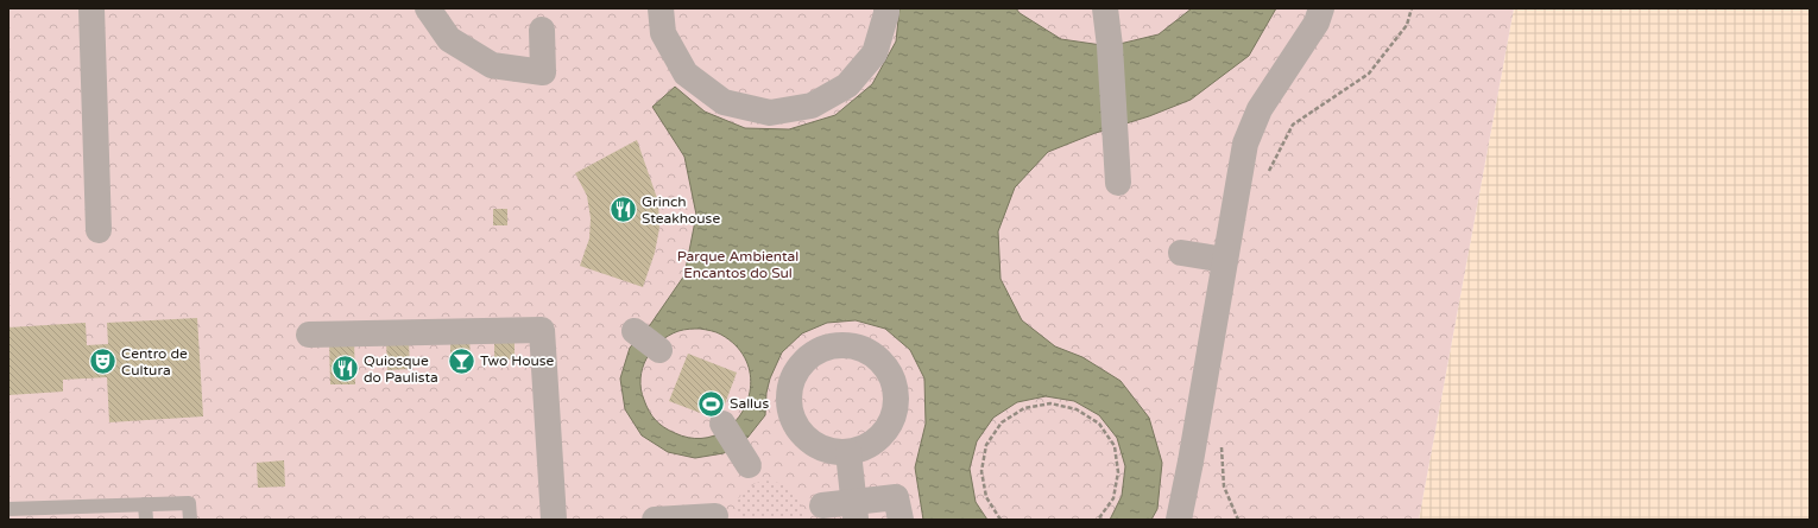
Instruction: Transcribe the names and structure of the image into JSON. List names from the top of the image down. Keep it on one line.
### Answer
{"parks":["Parque Ambiental Encantos do Sul"],"places":{"restaurant":["Grinch Steakhouse","Quiosque do Paulista"],"bar":["Two House"],"theatre":["Centro de Cultura"],"sports":["Sallus"]}}
